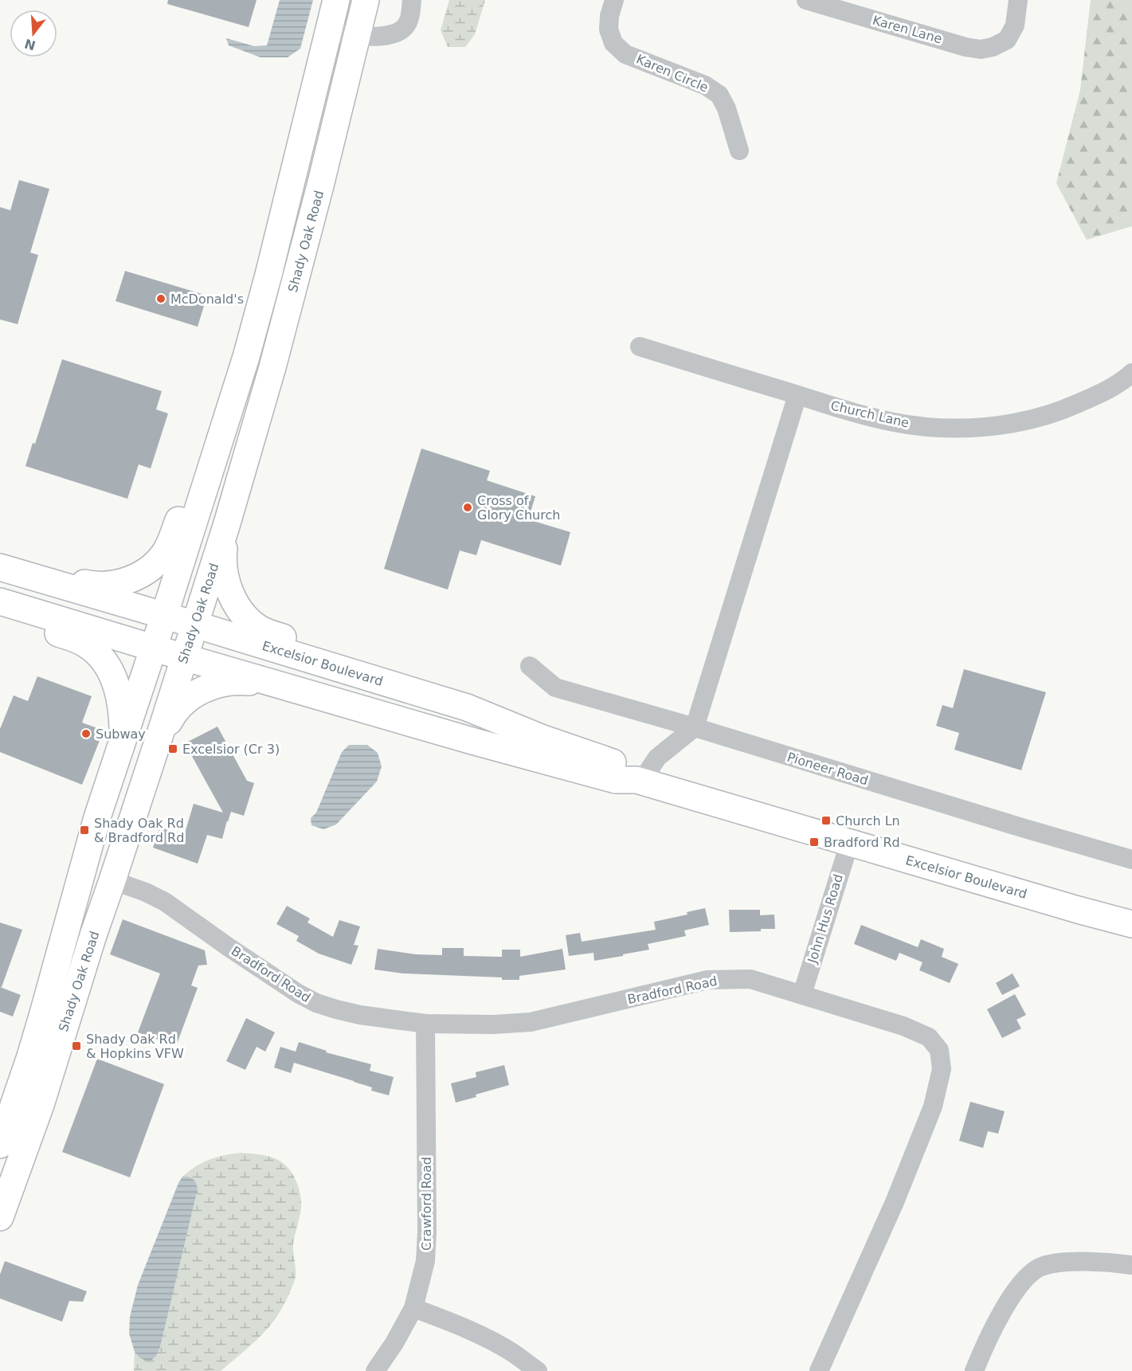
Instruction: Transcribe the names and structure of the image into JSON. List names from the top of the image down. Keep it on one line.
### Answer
{"streets":{"main road":["Shady Oak Road","Excelsior Boulevard"],"street":["Karen Lane","Karen Circle","Church Lane","Pioneer Road","John Hus Road","Bradford Road","Crawford Road"]},"crossings":[["Shady Oak Road","Excelsior Boulevard"],["Shady Oak Road","Bradford Road"],["Excelsior Boulevard","John Hus Road"],["John Hus Road","Bradford Road"],["Bradford Road","Crawford Road"]],"places":{"other":["McDonald's","Cross of Glory Church","Subway"],"transit":["Excelsior (Cr 3)","Church Ln","Shady Oak Rd & Bradford Rd","Bradford Rd","Shady Oak Rd & Hopkins VFW"]},"north":"bottom"}
